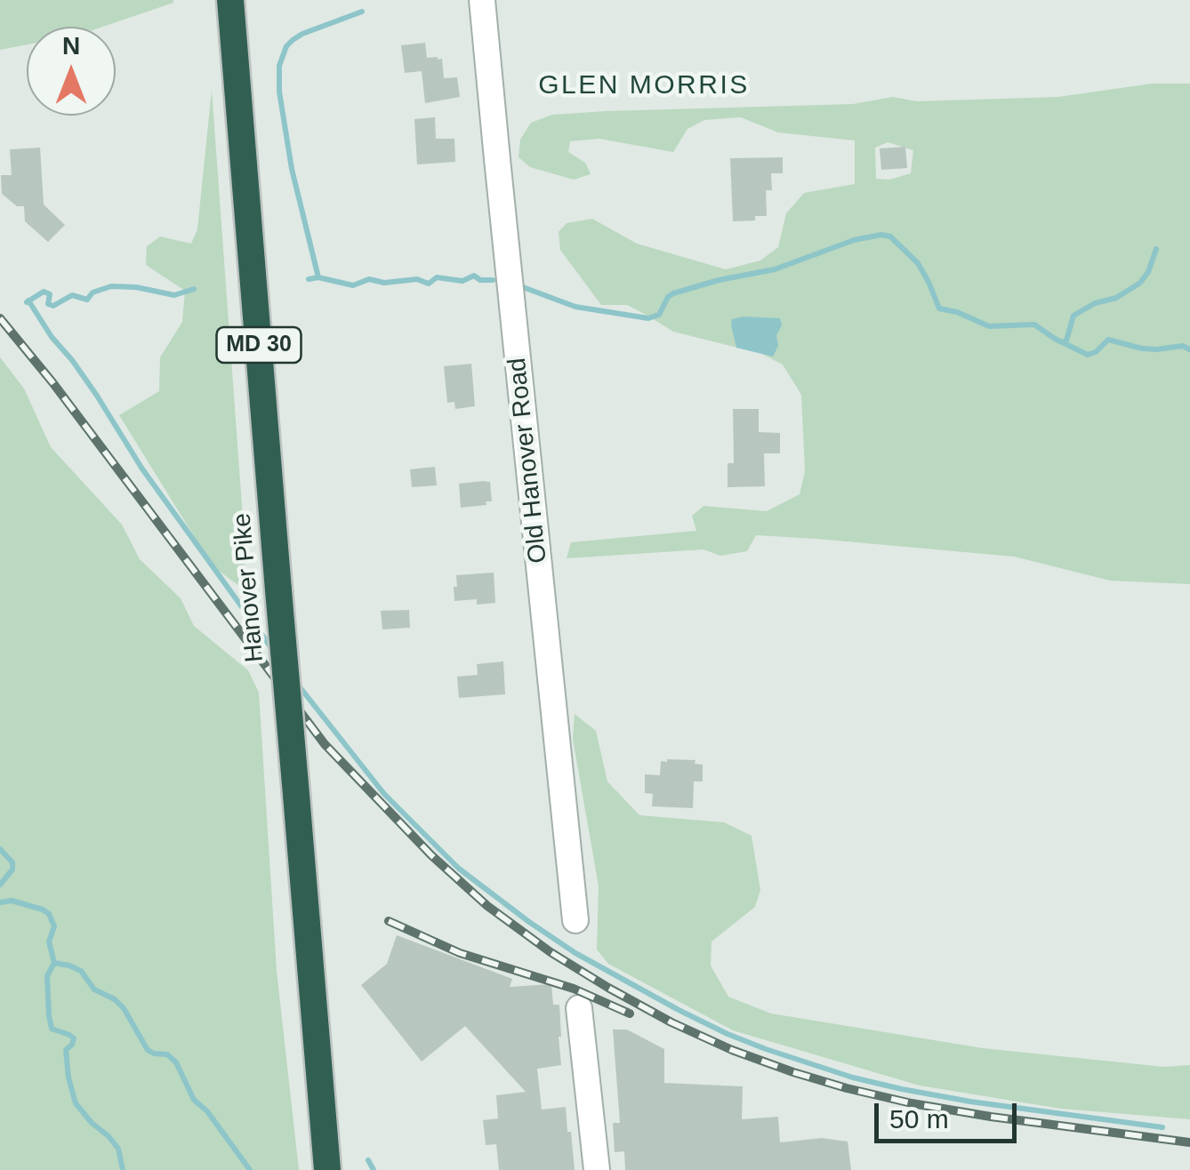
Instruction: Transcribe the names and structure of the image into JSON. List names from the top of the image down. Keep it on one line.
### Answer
{"streets":{"highway":["MD 30","Hanover Pike"],"street":["Old Hanover Road"]},"districts":["GLEN MORRIS"],"scale_bar":"50 m","north":"top"}
